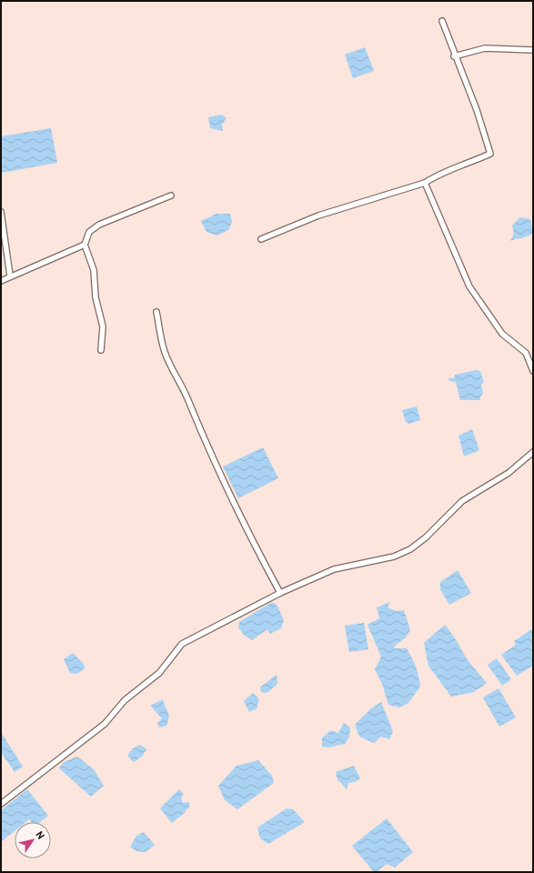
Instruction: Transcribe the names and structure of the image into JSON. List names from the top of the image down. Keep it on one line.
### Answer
{"north":"top right"}
